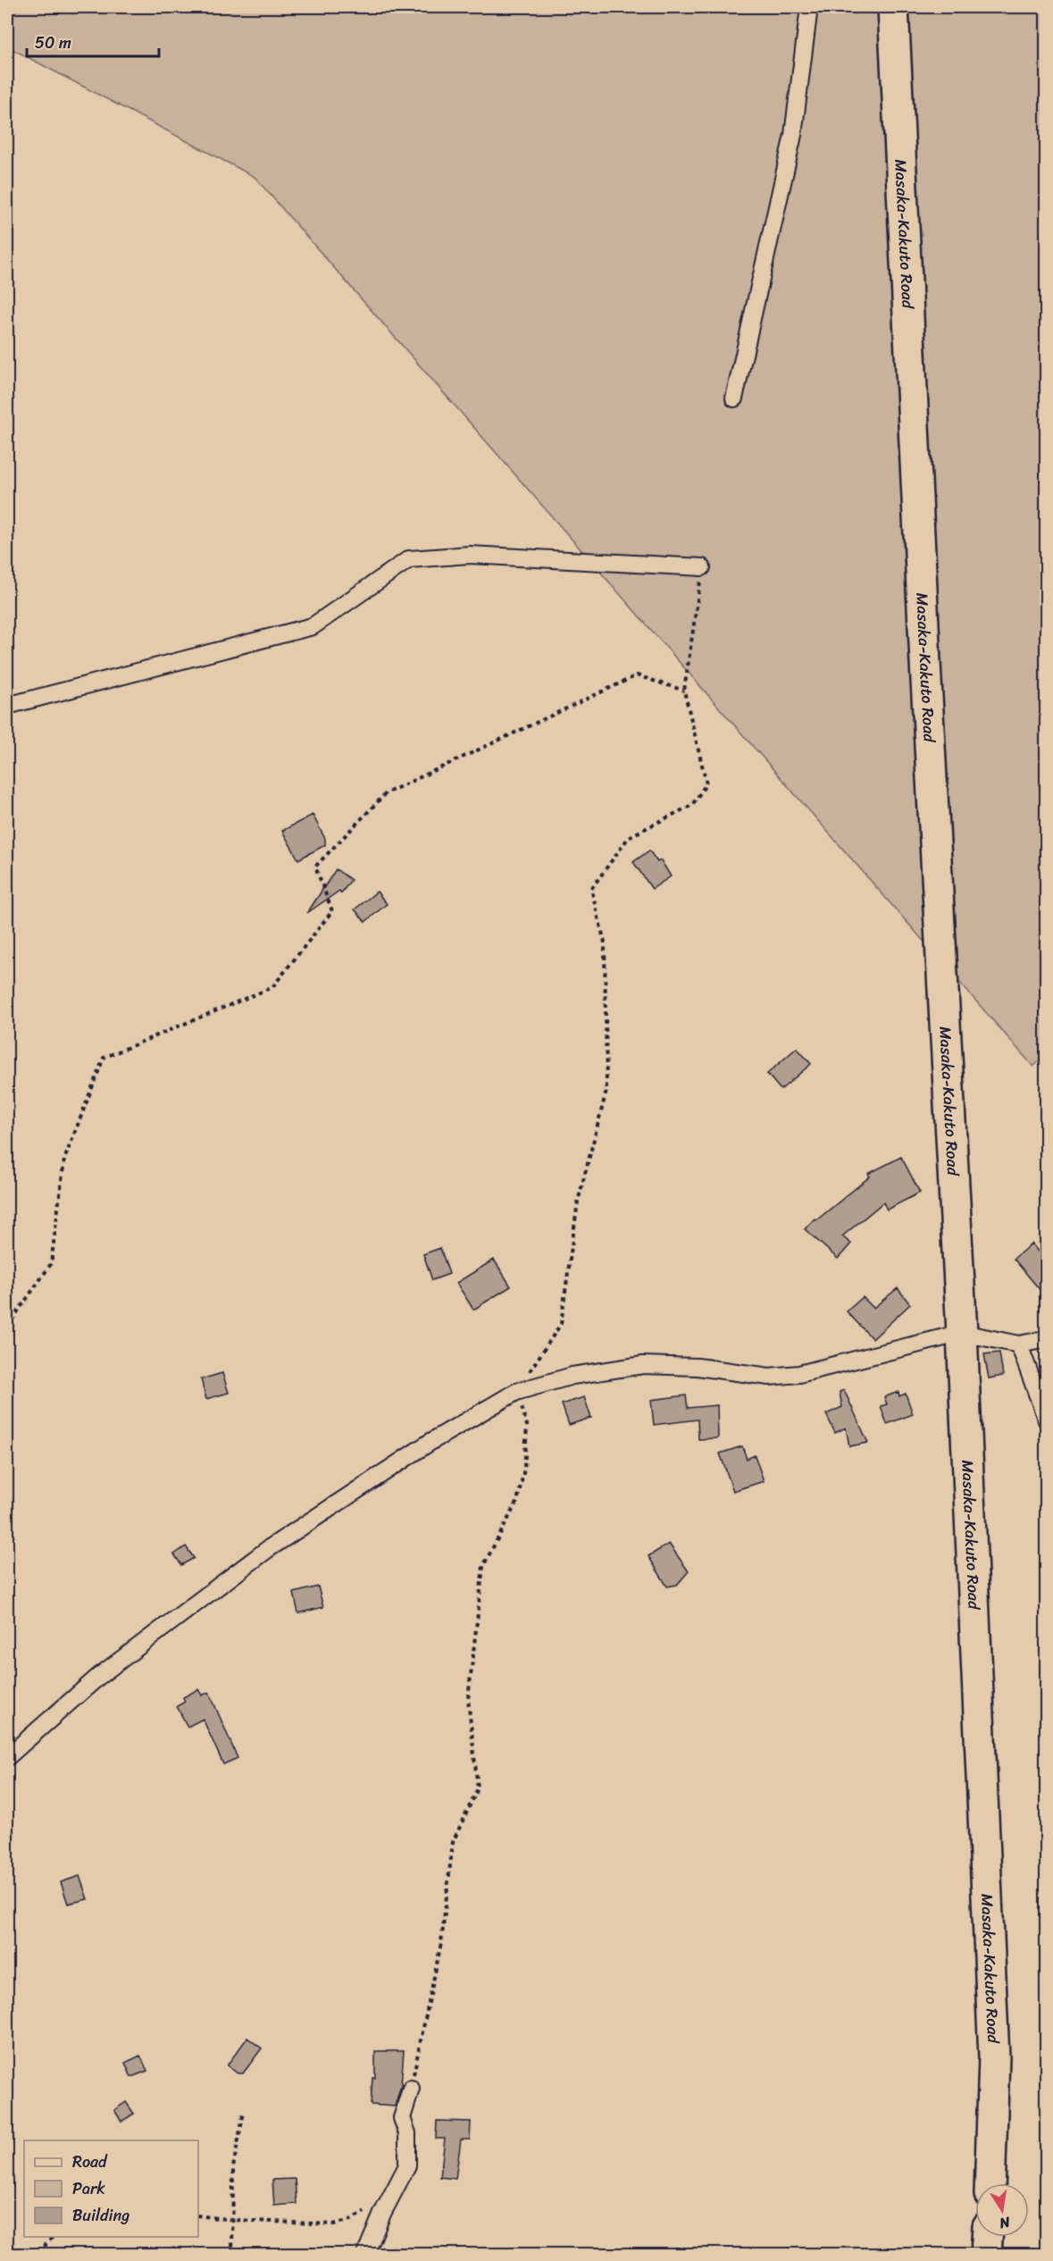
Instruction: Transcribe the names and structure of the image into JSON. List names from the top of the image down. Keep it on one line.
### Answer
{"streets":{"highway":["Masaka-Kakuto Road"]},"legend":["Road","Park","Building"],"scale_bar":"50 m","north":"bottom"}
